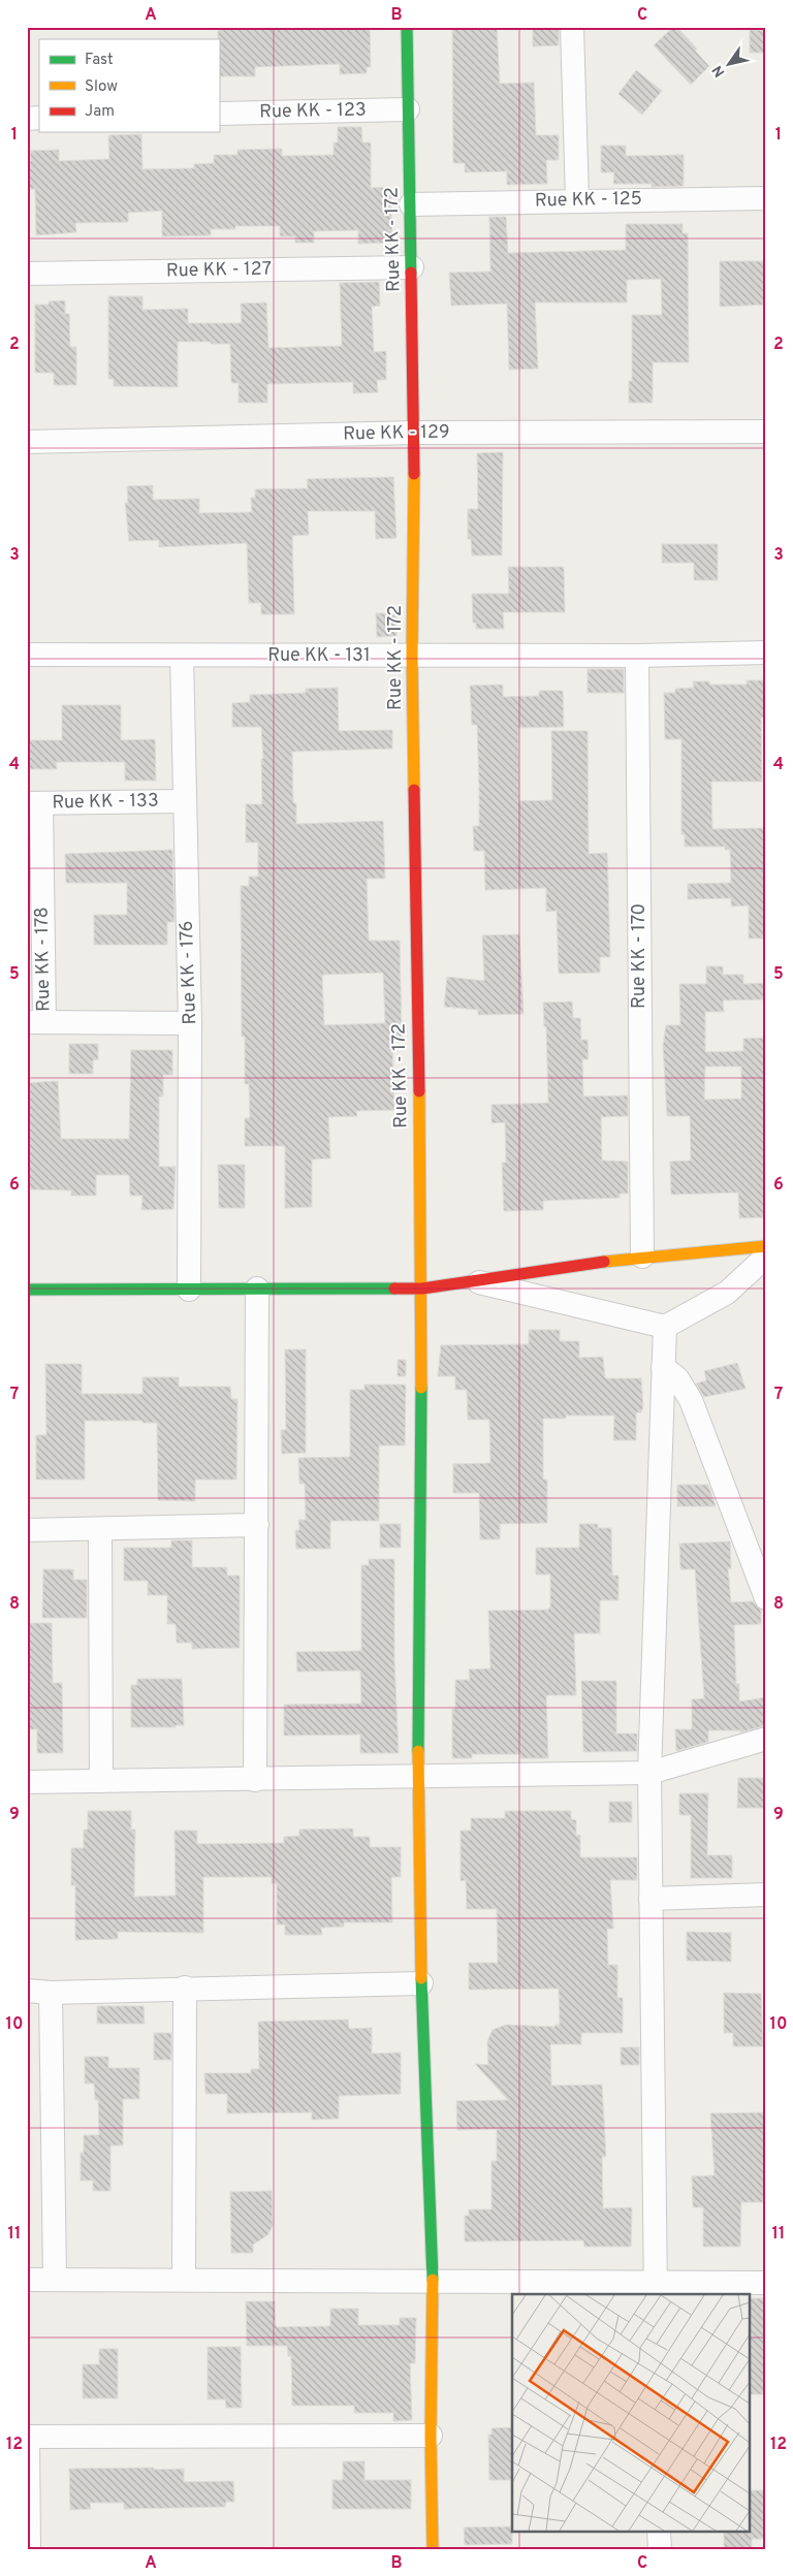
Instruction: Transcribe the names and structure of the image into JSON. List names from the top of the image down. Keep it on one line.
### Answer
{"streets":{"street":["Rue KK - 123","Rue KK - 125","Rue KK - 172","Rue KK - 127","Rue KK - 129","Rue KK - 131","Rue KK - 133","Rue KK - 170","Rue KK - 178","Rue KK - 176"]},"crossings":[["Rue KK - 123","Rue KK - 172"],["Rue KK - 125","Rue KK - 172"],["Rue KK - 172","Rue KK - 127"],["Rue KK - 172","Rue KK - 129"],["Rue KK - 172","Rue KK - 131"],["Rue KK - 131","Rue KK - 170"],["Rue KK - 131","Rue KK - 176"],["Rue KK - 133","Rue KK - 178"],["Rue KK - 133","Rue KK - 176"]],"legend":["Fast","Slow","Jam"],"north":"bottom left","grid":{"columns":["A","B","C"],"rows":["1","2","3","4","5","6","7","8","9","10","11","12"]}}
